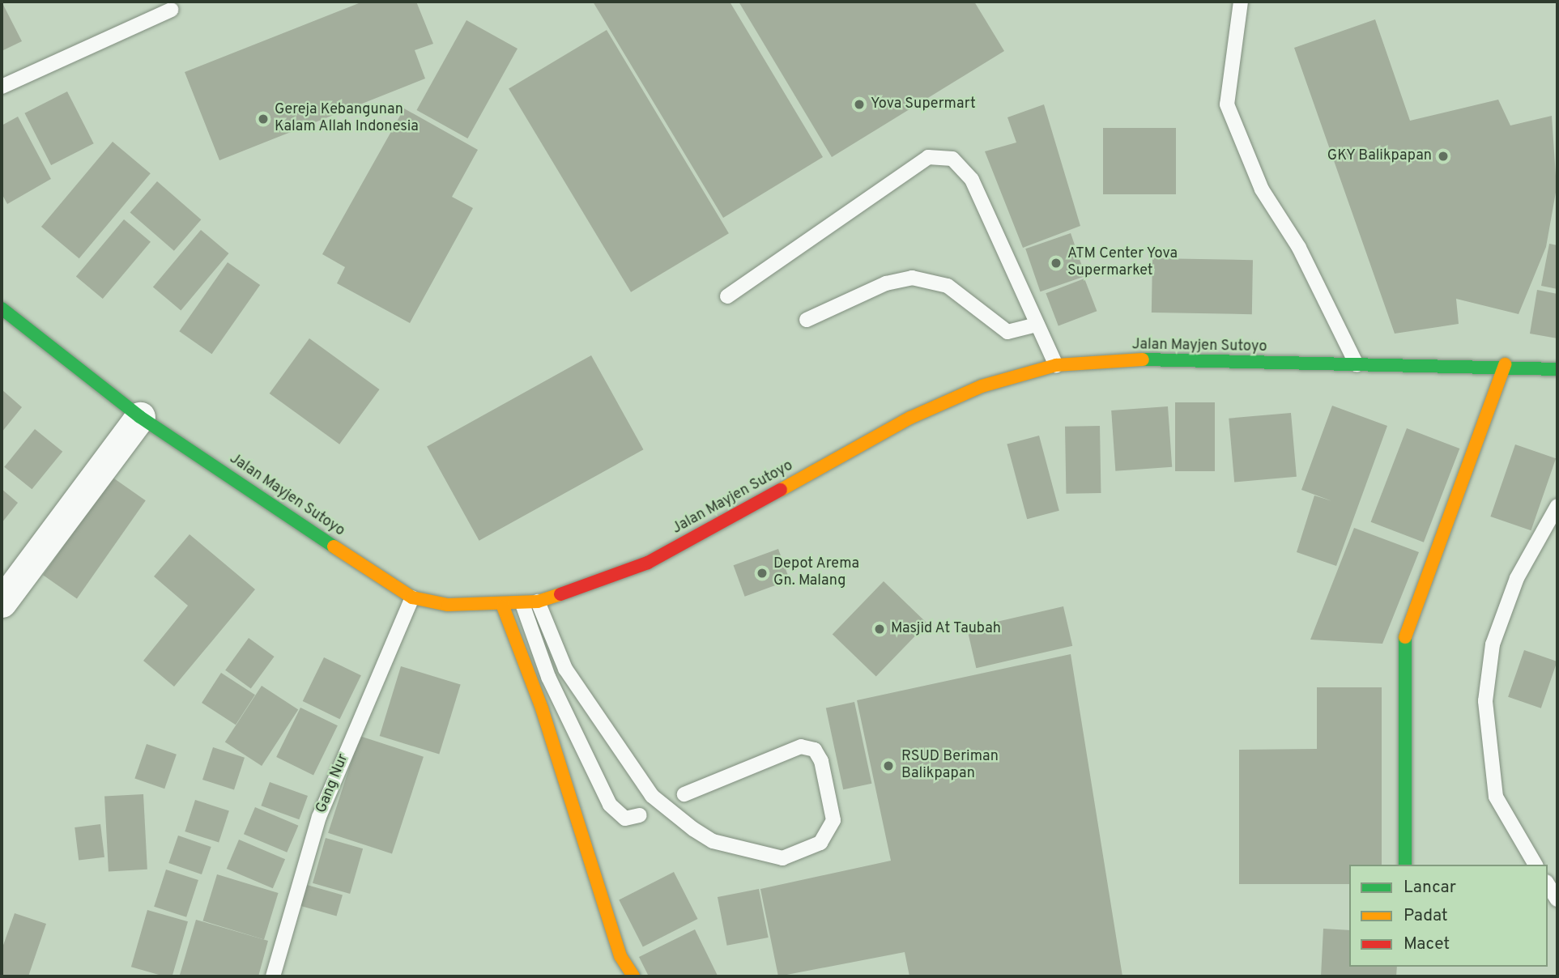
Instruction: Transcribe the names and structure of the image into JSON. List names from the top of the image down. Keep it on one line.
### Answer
{"streets":{"main road":["Jalan Mayjen Sutoyo"],"lane":["Gang Nur"]},"crossings":[["Jalan Mayjen Sutoyo","Gang Nur"]],"places":["Yova Supermart","Gereja Kebangunan Kalam Allah Indonesia","GKY Balikpapan","ATM Center Yova Supermarket","Depot Arema Gn. Malang","Masjid At Taubah","RSUD Beriman Balikpapan"],"legend":["Lancar","Padat","Macet"]}
